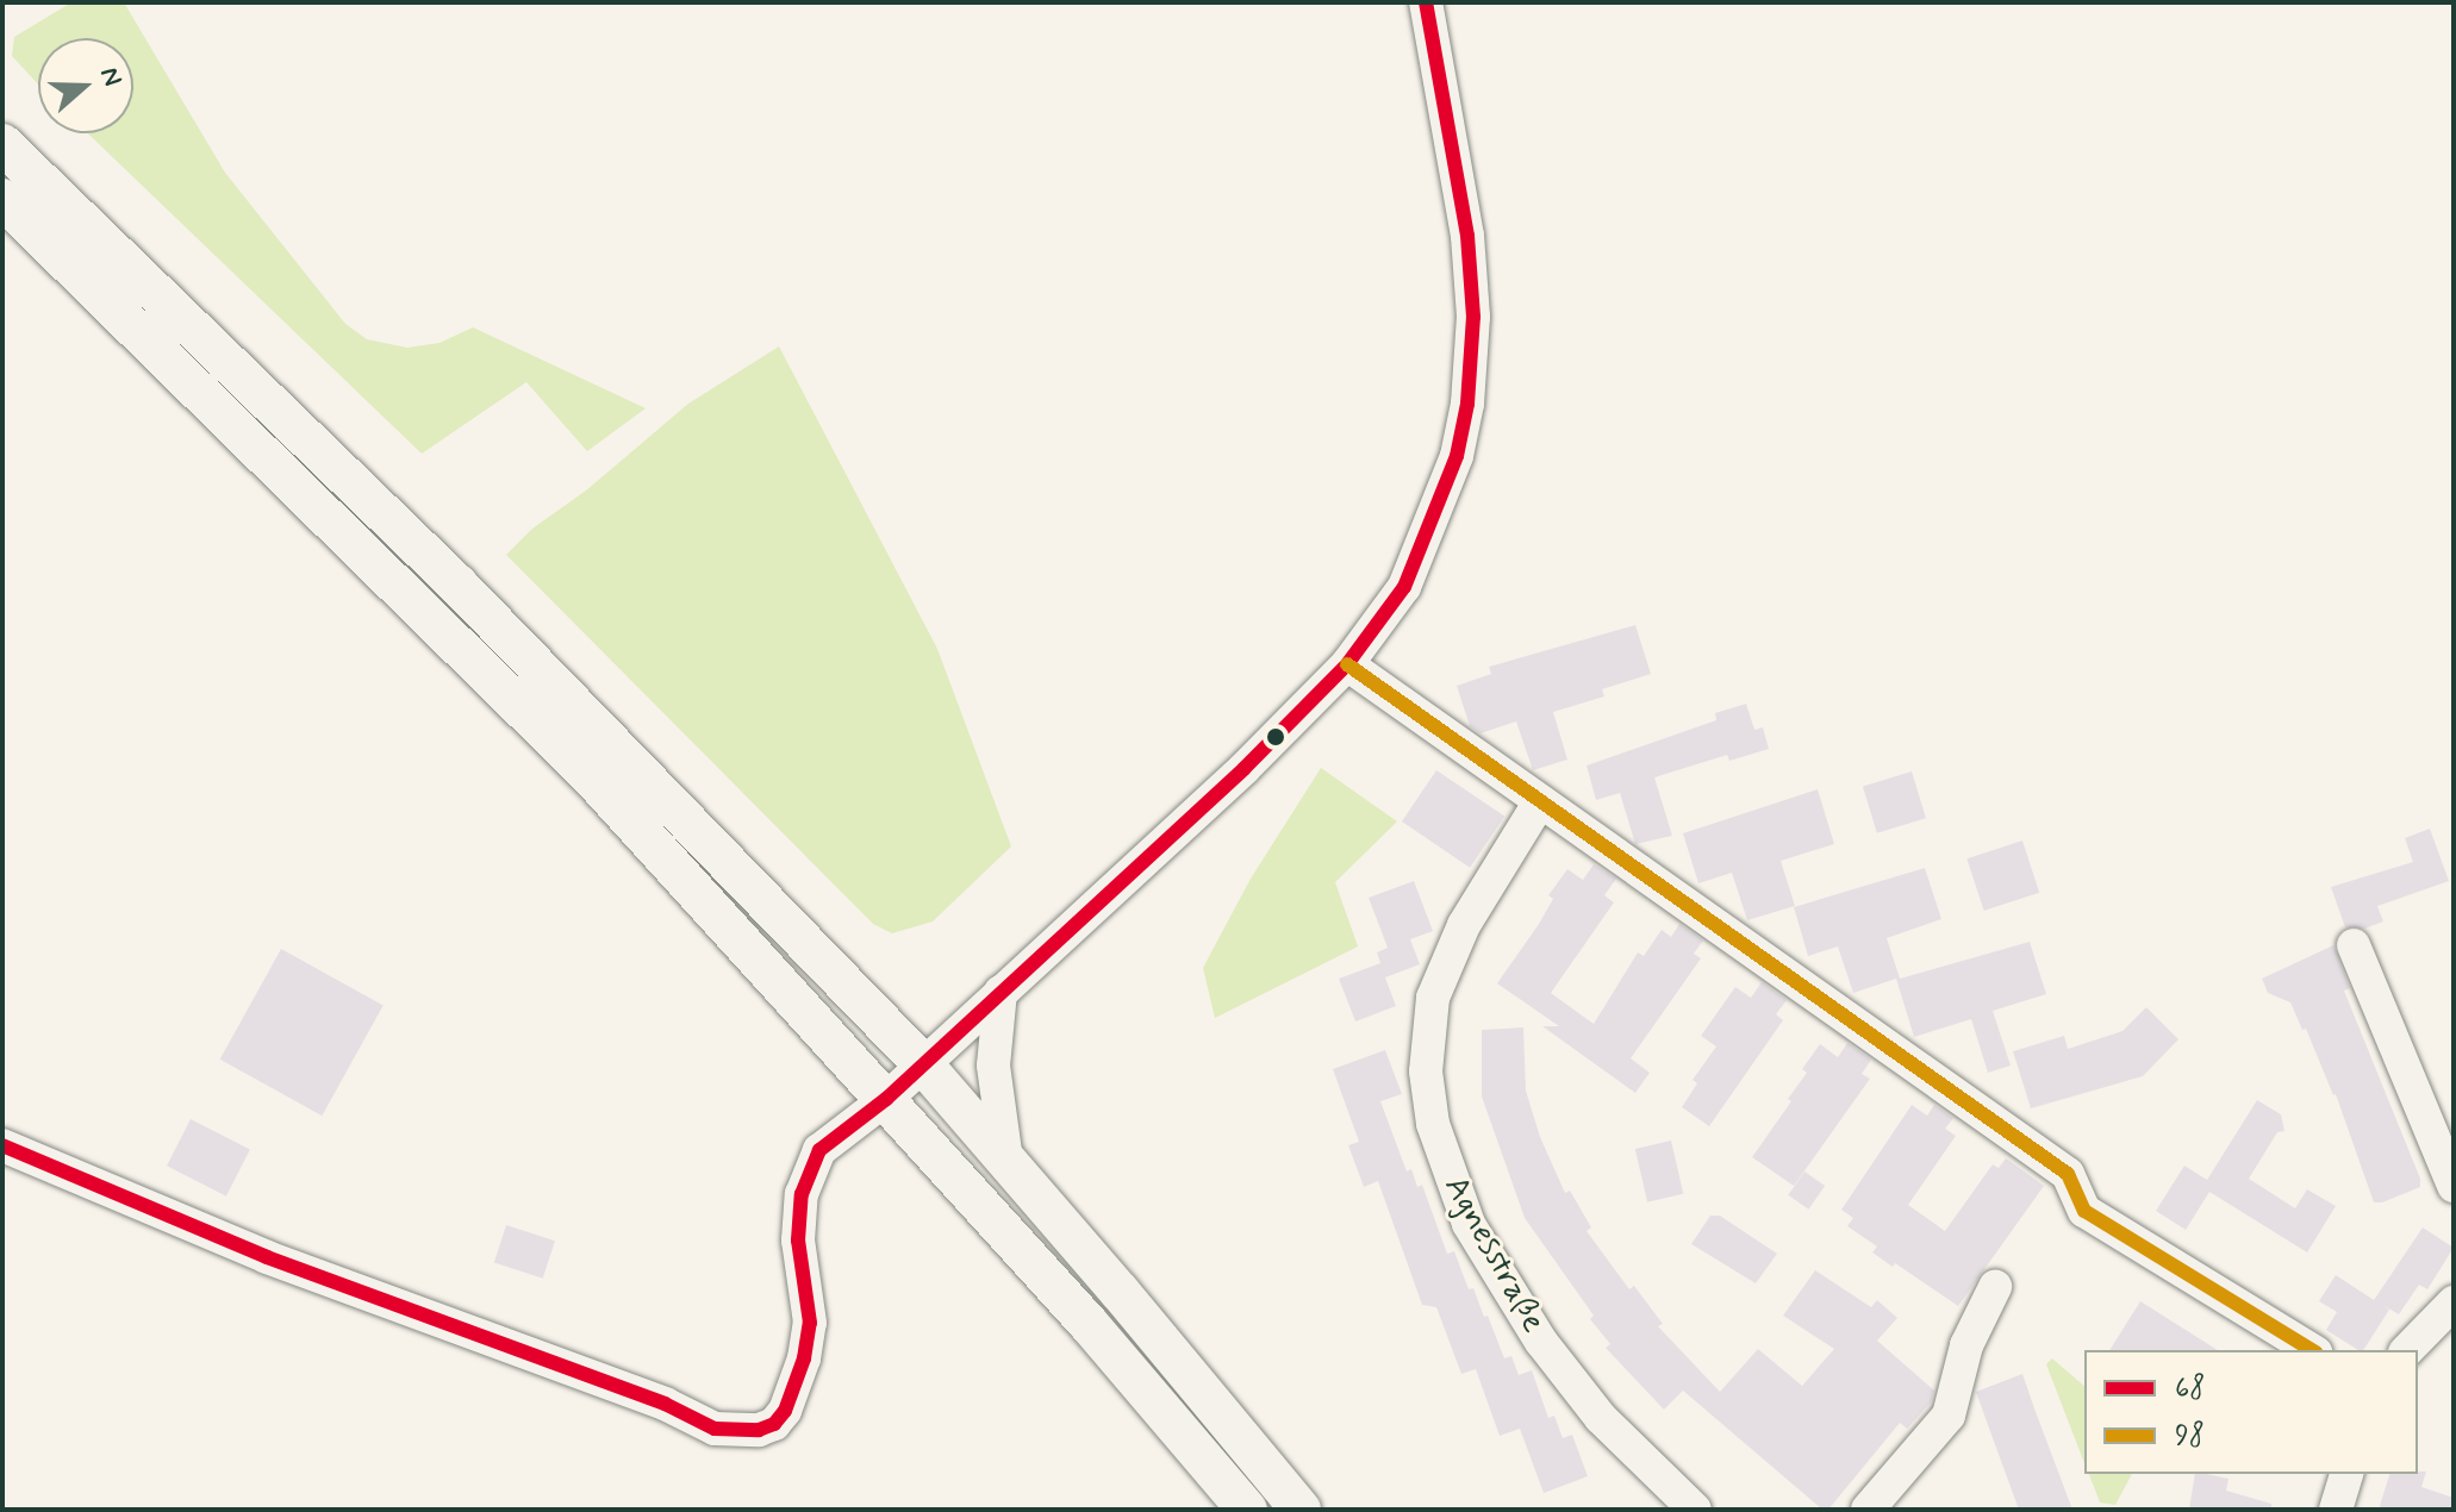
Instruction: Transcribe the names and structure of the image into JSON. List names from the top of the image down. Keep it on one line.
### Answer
{"streets":{"street":["Agnesstraße"]},"lines":["transit line 68","transit line 98"],"legend":["68","98"],"north":"right"}
